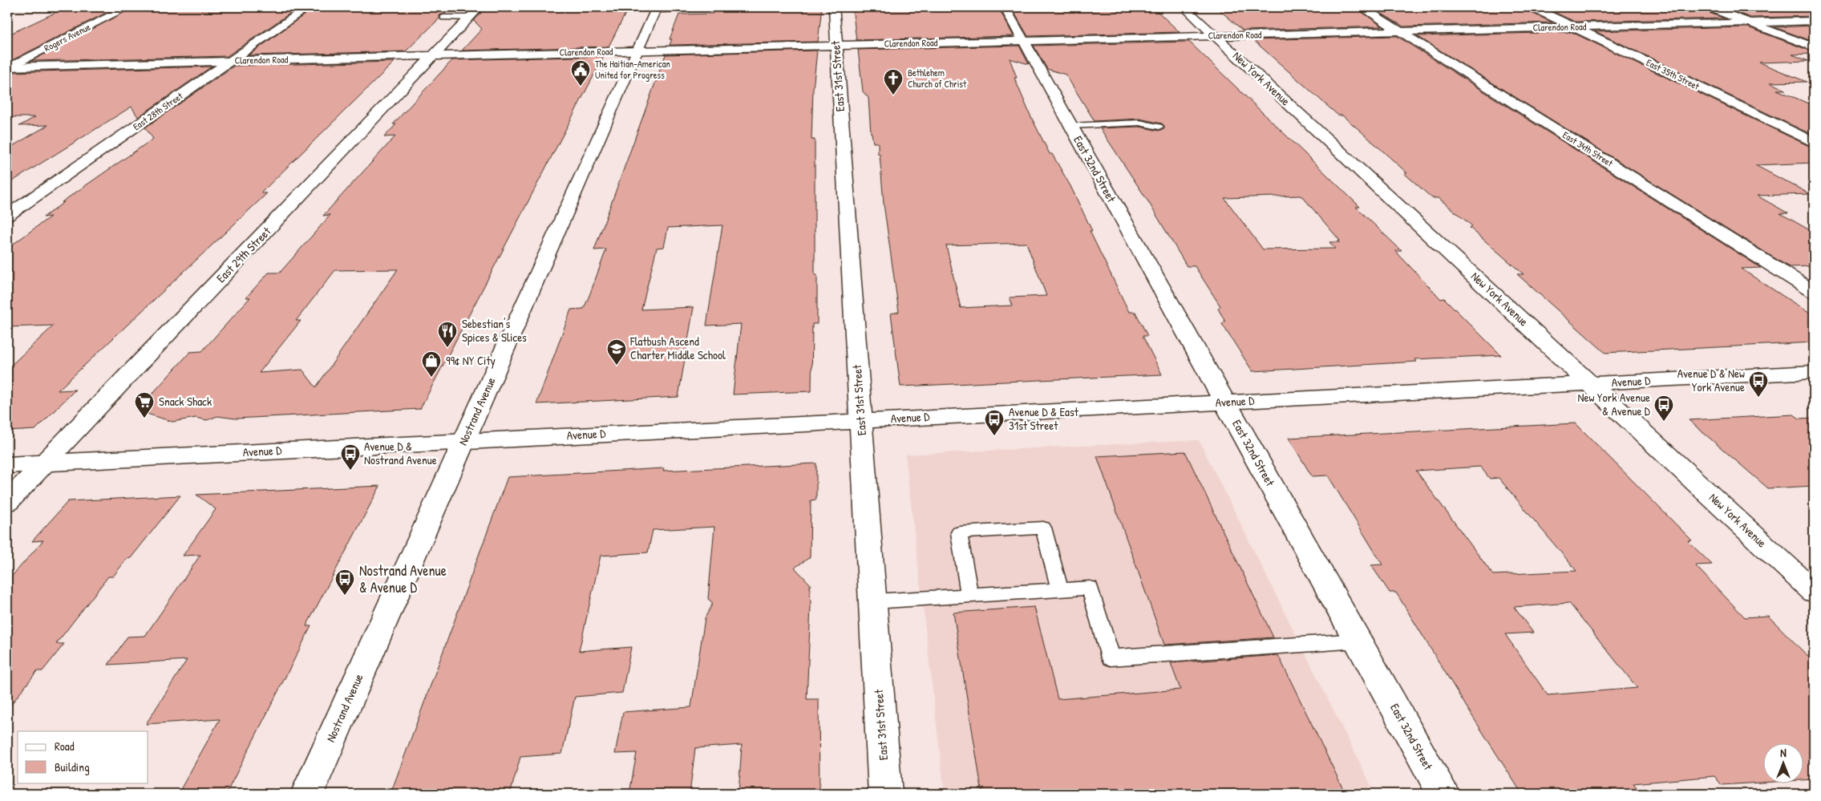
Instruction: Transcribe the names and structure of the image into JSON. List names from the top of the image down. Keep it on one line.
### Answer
{"streets":{"street":["Clarendon Road","Rogers Avenue","East 35th Street","East 31st Street","New York Avenue","East 28th Street","East 34th Street","East 32nd Street","East 29th Street","Avenue D","Nostrand Avenue"]},"crossings":[["Clarendon Road","Rogers Avenue"],["Clarendon Road","East 35th Street"],["Clarendon Road","East 31st Street"],["Clarendon Road","New York Avenue"],["Clarendon Road","East 28th Street"],["Clarendon Road","East 34th Street"],["Clarendon Road","East 32nd Street"],["Clarendon Road","East 29th Street"],["Clarendon Road","Nostrand Avenue"],["East 31st Street","Avenue D"],["New York Avenue","Avenue D"],["East 32nd Street","Avenue D"],["East 29th Street","Avenue D"],["Avenue D","Nostrand Avenue"]],"places":{"public building":["The Haitian-American United for Progress"],"church":["Bethlehem Church of Christ"],"restaurant":["Sebestian's Spices & Slices"],"school or university":["Flatbush Ascend Charter Middle School"],"shop":["99¢ NY City"],"bus stop":["Avenue D & New York Avenue","New York Avenue & Avenue D","Avenue D & East 31st Street","Avenue D & Nostrand Avenue","Nostrand Avenue & Avenue D"],"supermarket":["Snack Shack"]},"legend":["Road","Building"],"north":"top"}
